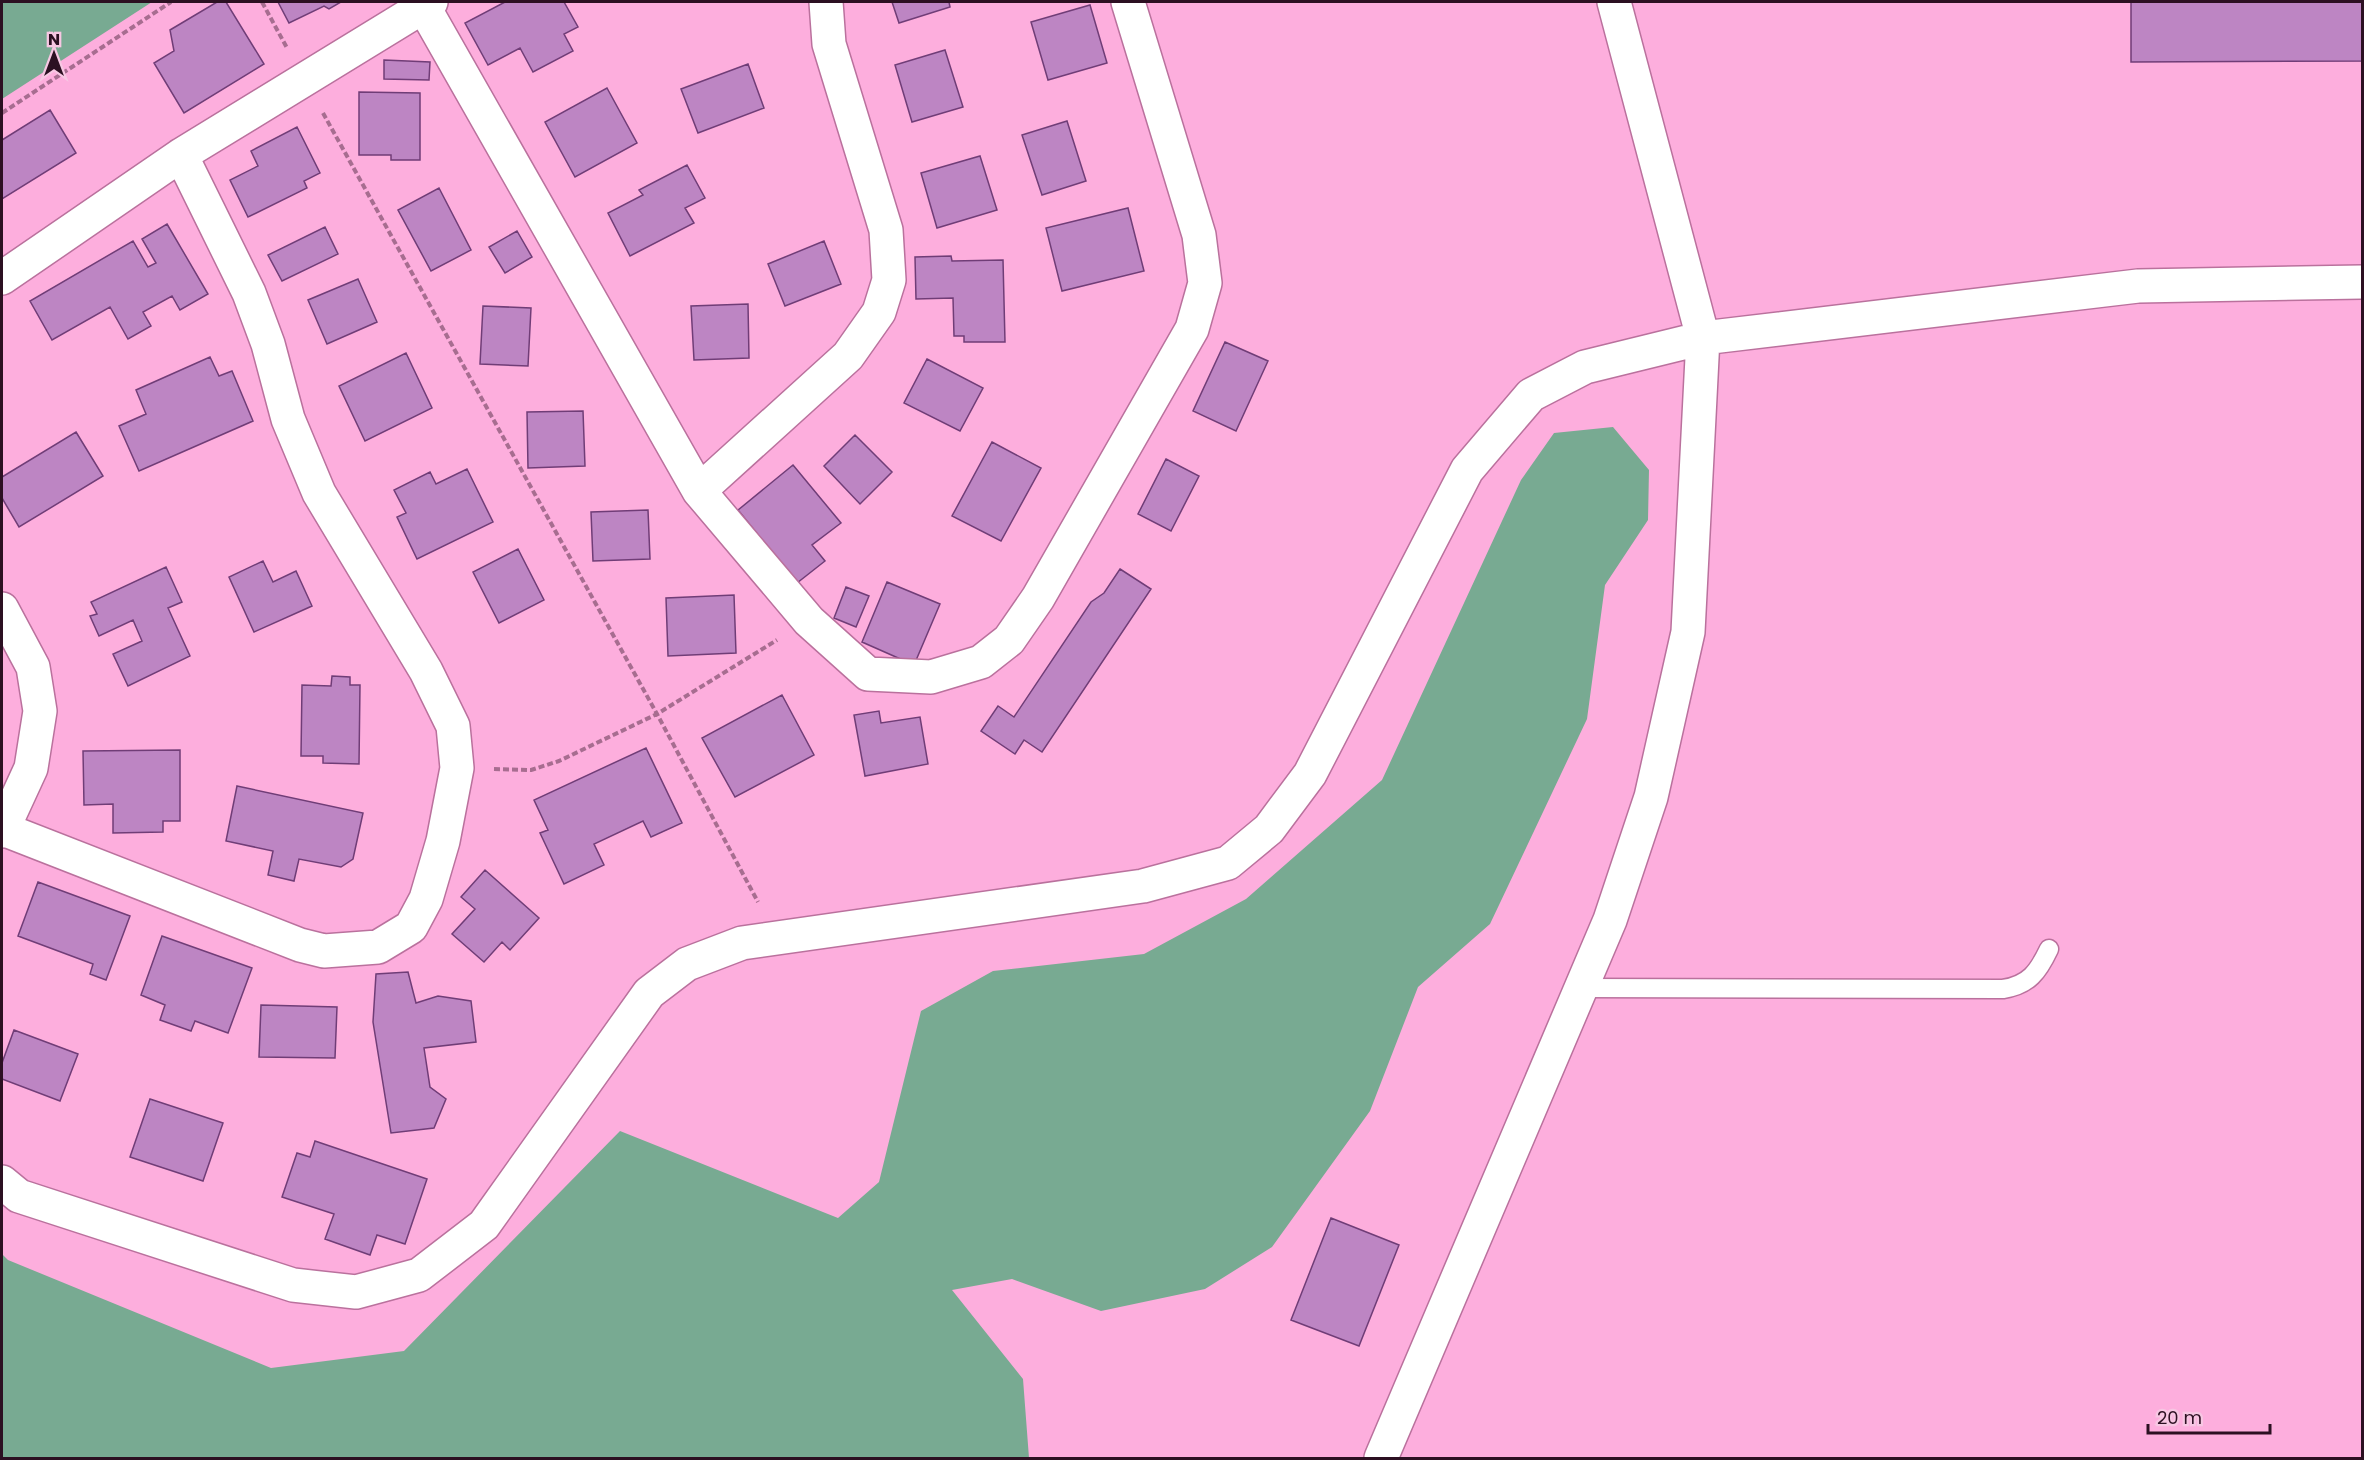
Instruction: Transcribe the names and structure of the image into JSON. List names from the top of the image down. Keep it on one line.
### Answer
{"scale_bar":"20 m","north":"top"}
